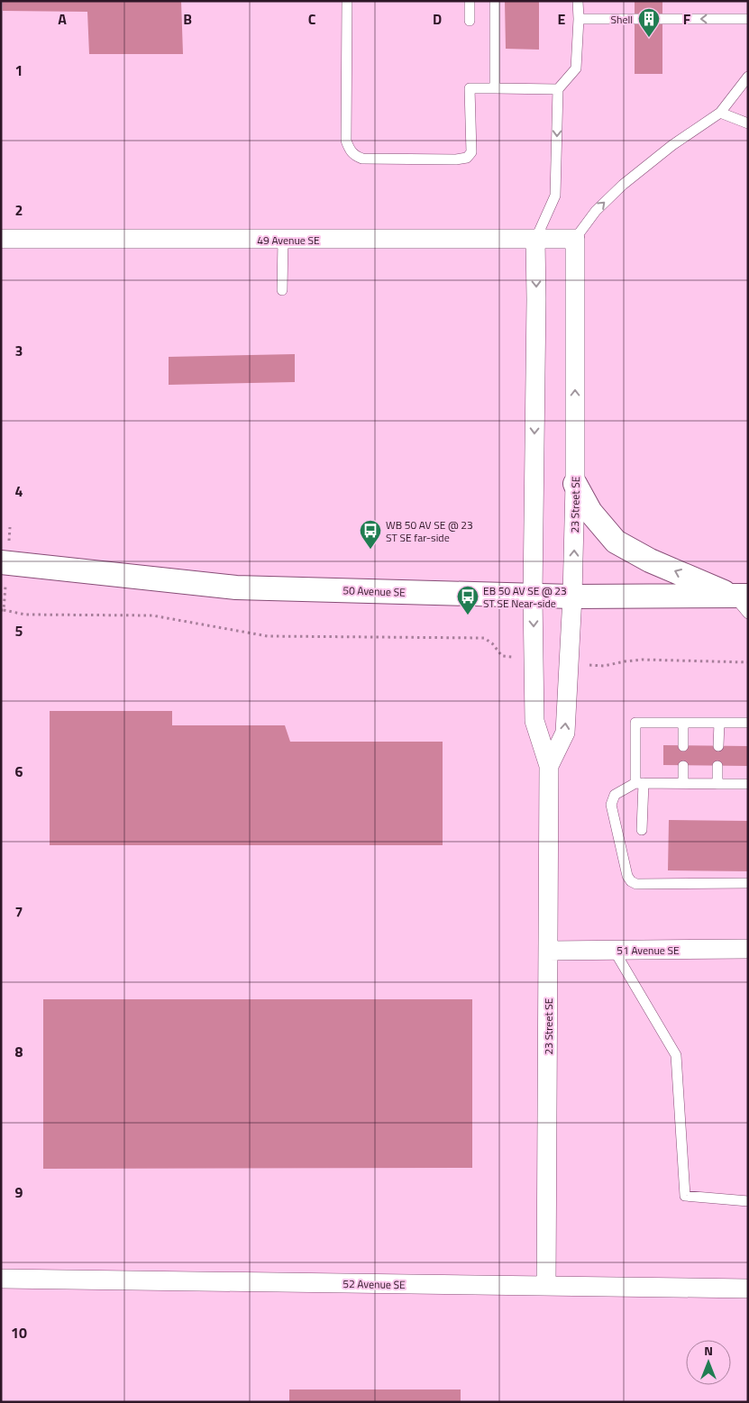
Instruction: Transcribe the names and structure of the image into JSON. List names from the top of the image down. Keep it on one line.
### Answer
{"streets":{"street":["49 Avenue SE","23 Street SE","50 Avenue SE","51 Avenue SE","52 Avenue SE"]},"crossings":[["49 Avenue SE","23 Street SE"],["23 Street SE","50 Avenue SE"],["23 Street SE","51 Avenue SE"],["23 Street SE","52 Avenue SE"]],"places":{"building":["Shell"],"bus stop":["WB 50 AV SE @ 23 ST SE far-side","EB 50 AV SE @ 23 ST SE Near-side"]},"north":"top","grid":{"columns":["A","B","C","D","E","F"],"rows":["1","2","3","4","5","6","7","8","9","10"]}}
